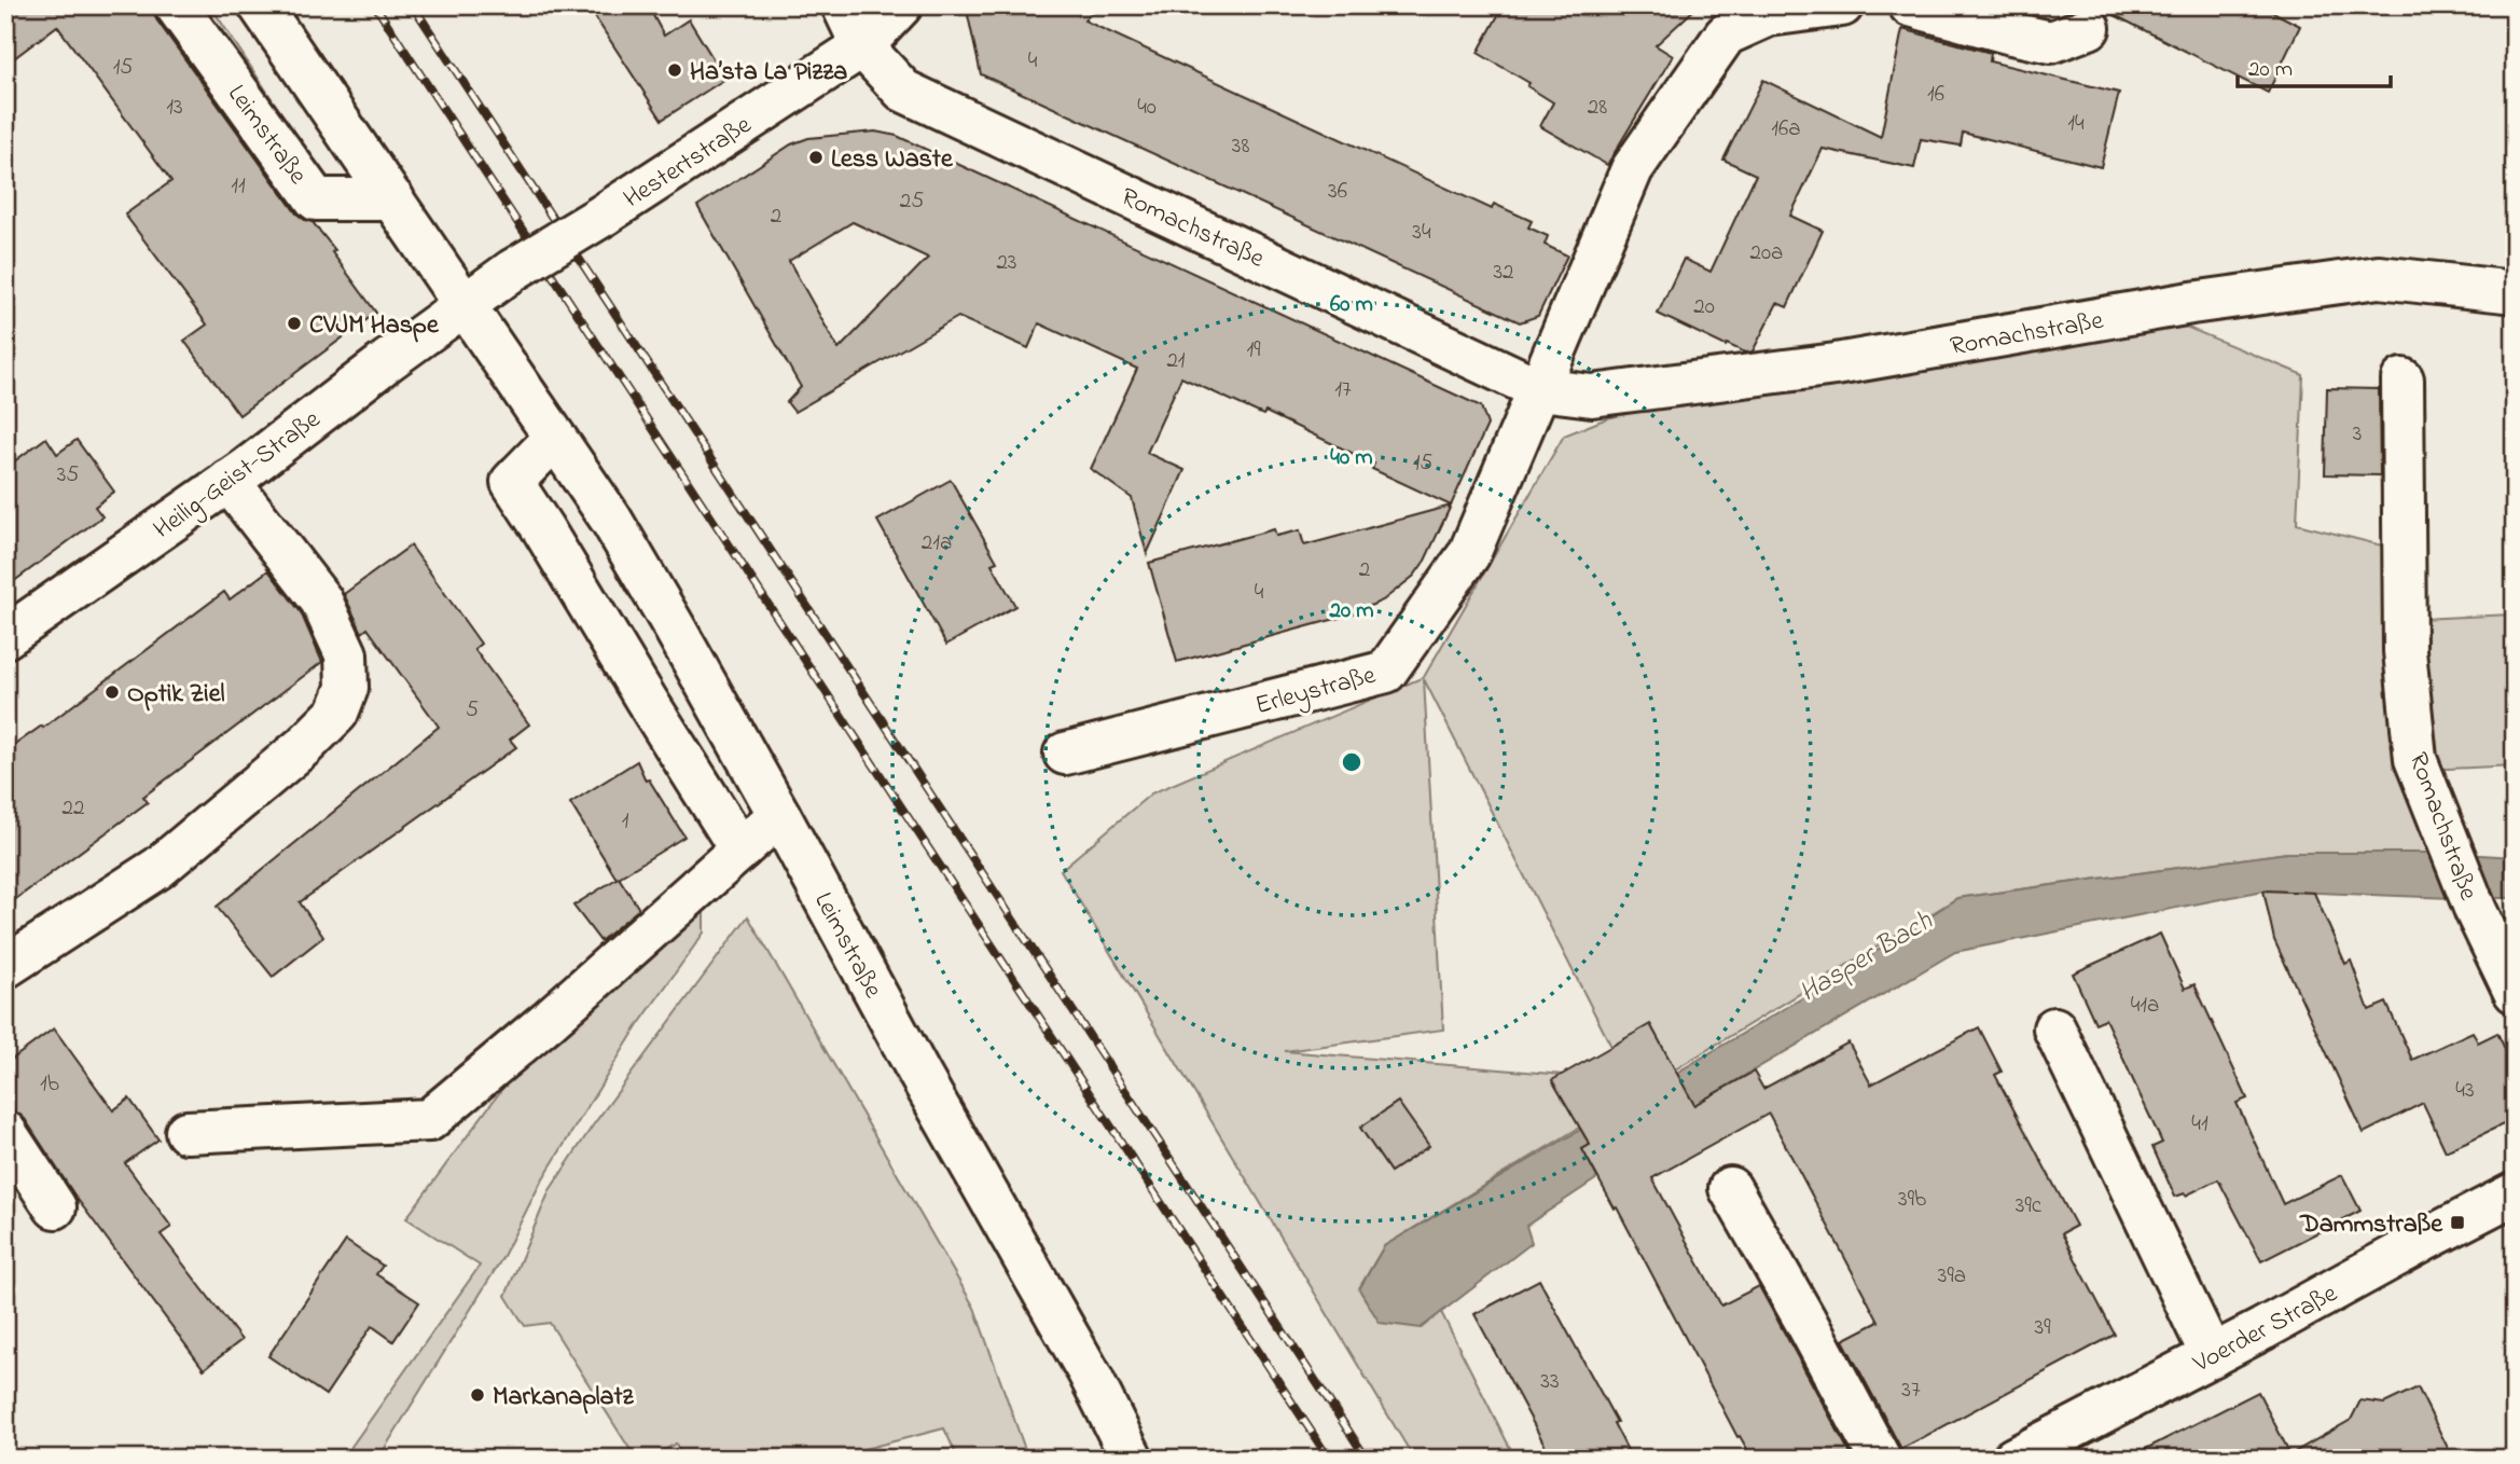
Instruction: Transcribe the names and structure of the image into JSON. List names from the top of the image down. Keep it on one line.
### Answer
{"streets":{"street":["Leimstraße","Hestertstraße","Romachstraße","Heilig-Geist-Straße","Erleystraße","Voerder Straße"]},"crossings":[["Leimstraße","Hestertstraße"],["Leimstraße","Heilig-Geist-Straße"],["Hestertstraße","Romachstraße"],["Hestertstraße","Heilig-Geist-Straße"],["Romachstraße","Erleystraße"]],"water":["Hasper Bach"],"places":{"other":["Ha’sta La Pizza","Less Waste","CVJM Haspe","Optik Ziel","Markanaplatz"],"transit":["Dammstraße"]},"house_numbers":["4","15","16","13","40","28","14","16a","38","11","36","25","2","34","20a","23","32","20","19","21","17","3","15","35","21a","2","4","5","22","1","41a","1b","43","41","39b","39c","39a","39","33","37"],"scale_bar":"20 m","rings":["60 m","40 m","20 m"]}
